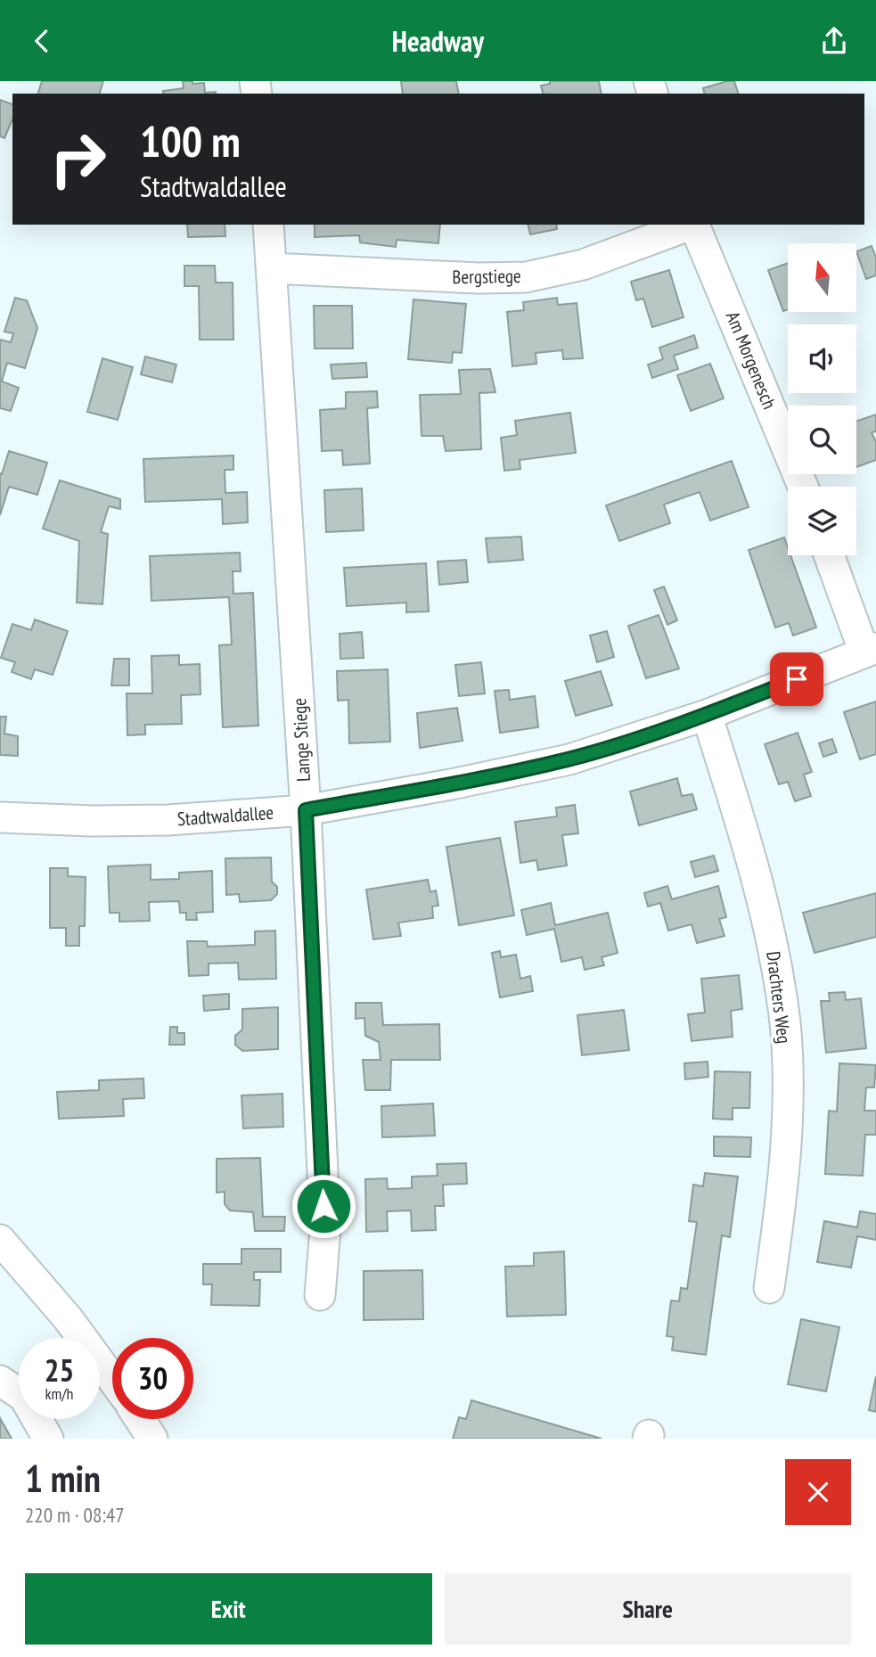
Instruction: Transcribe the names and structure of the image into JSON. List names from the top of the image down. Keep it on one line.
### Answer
{"streets":{"street":["Bergstiege","Am Morgenesch","Lange Stiege","Stadtwaldallee","Drachters Weg"]},"crossings":[["Bergstiege","Lange Stiege"],["Lange Stiege","Stadtwaldallee"],["Stadtwaldallee","Drachters Weg"]],"north":"top","page":{"header":"Headway","turn":["100 m","Stadtwaldallee"],"speed":"25 km/h","limit":"30","heading":["1 min","220 m · 08:47"],"buttons":["Exit","Share"]}}
